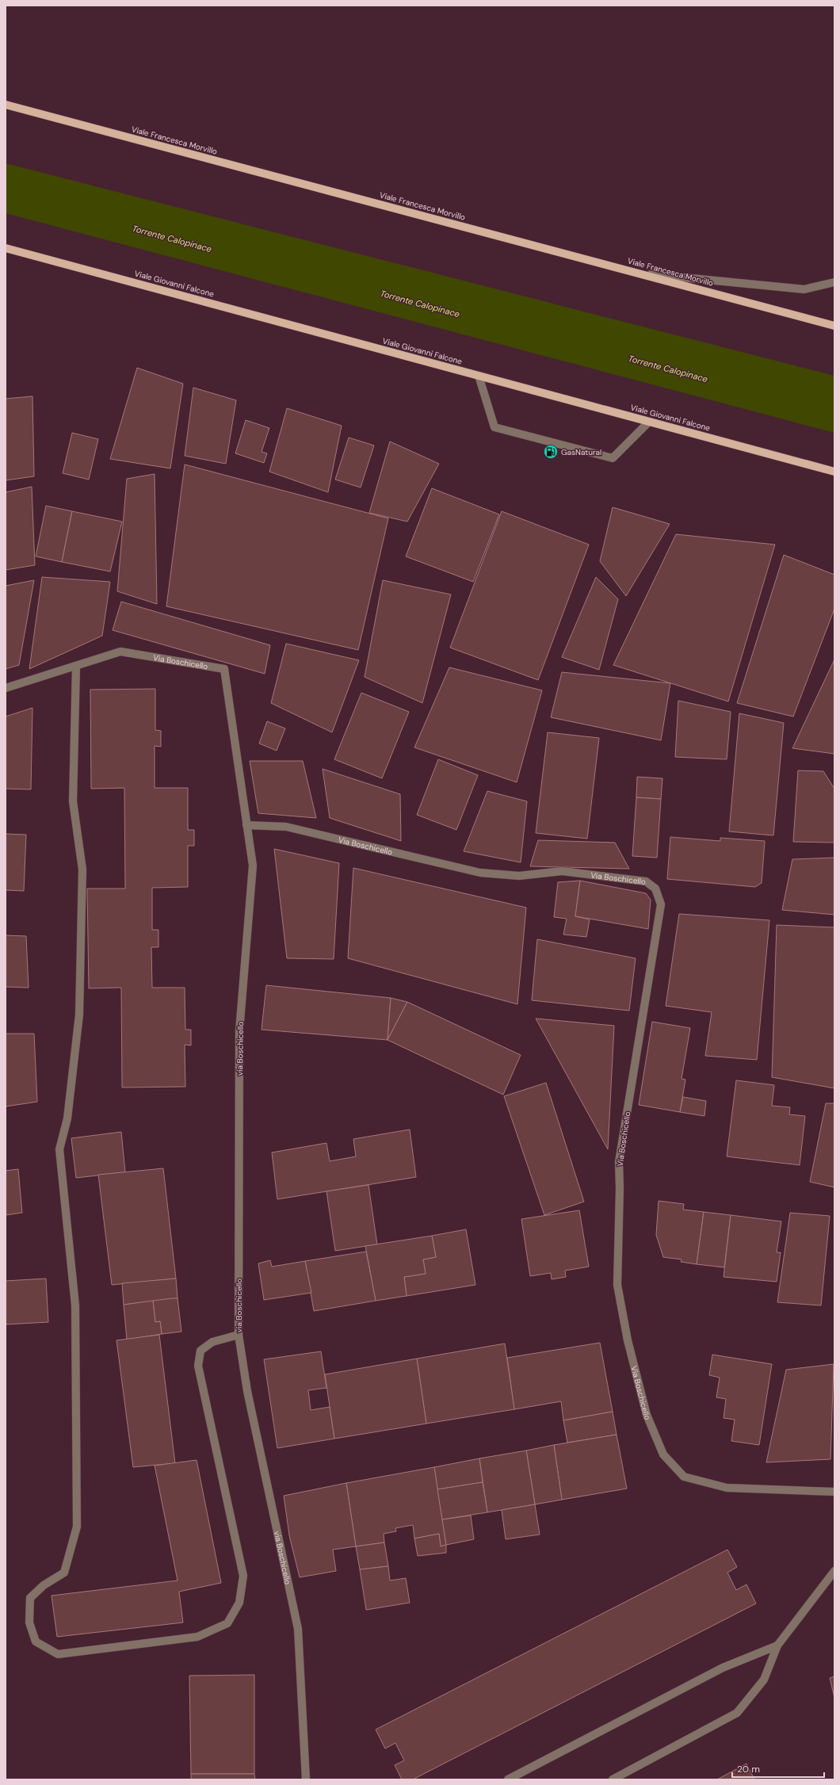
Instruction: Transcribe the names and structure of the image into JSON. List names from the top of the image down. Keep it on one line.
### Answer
{"streets":{"main road":["Viale Francesca Morvillo","Viale Giovanni Falcone"],"street":["Via Boschicello","via Boschicello"]},"crossings":[["Via Boschicello","via Boschicello"]],"water":["Torrente Calopinace"],"places":{"fuel station":["GasNatural"]},"scale_bar":"20 m"}
